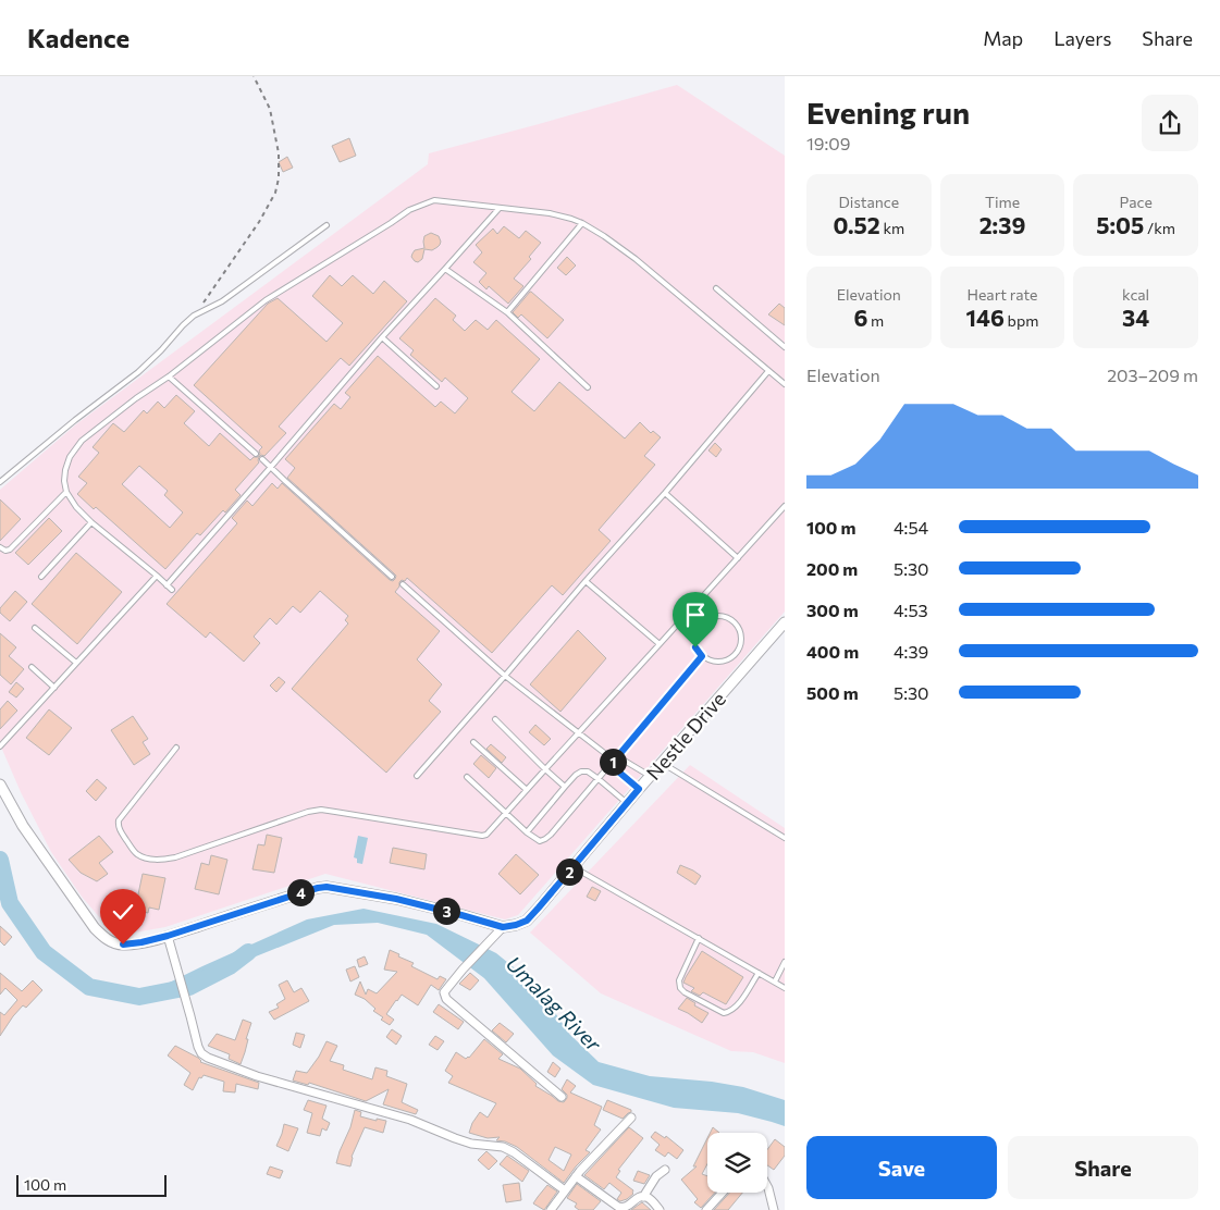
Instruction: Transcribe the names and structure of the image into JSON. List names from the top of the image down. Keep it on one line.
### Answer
{"streets":{"street":["Nestle Drive"]},"water":["Umalag River"],"scale_bar":"100 m","page":{"header":"Kadence","nav":["Map","Layers","Share"],"heading":["Evening run","19:09"],"stats":[["Distance","0.52 km"],["Time","2:39"],["Pace","5:05 /km"],["Elevation","6 m"],["Heart rate","146 bpm"],["kcal","34"]],"chart":["Elevation","203–209 m"],"list":[{"name":"100 m","note":"4:54"},{"name":"200 m","note":"5:30"},{"name":"300 m","note":"4:53"},{"name":"400 m","note":"4:39"},{"name":"500 m","note":"5:30"}],"pins":["1","2","4","3"],"buttons":["Save","Share"],"scale":"100 m"}}
